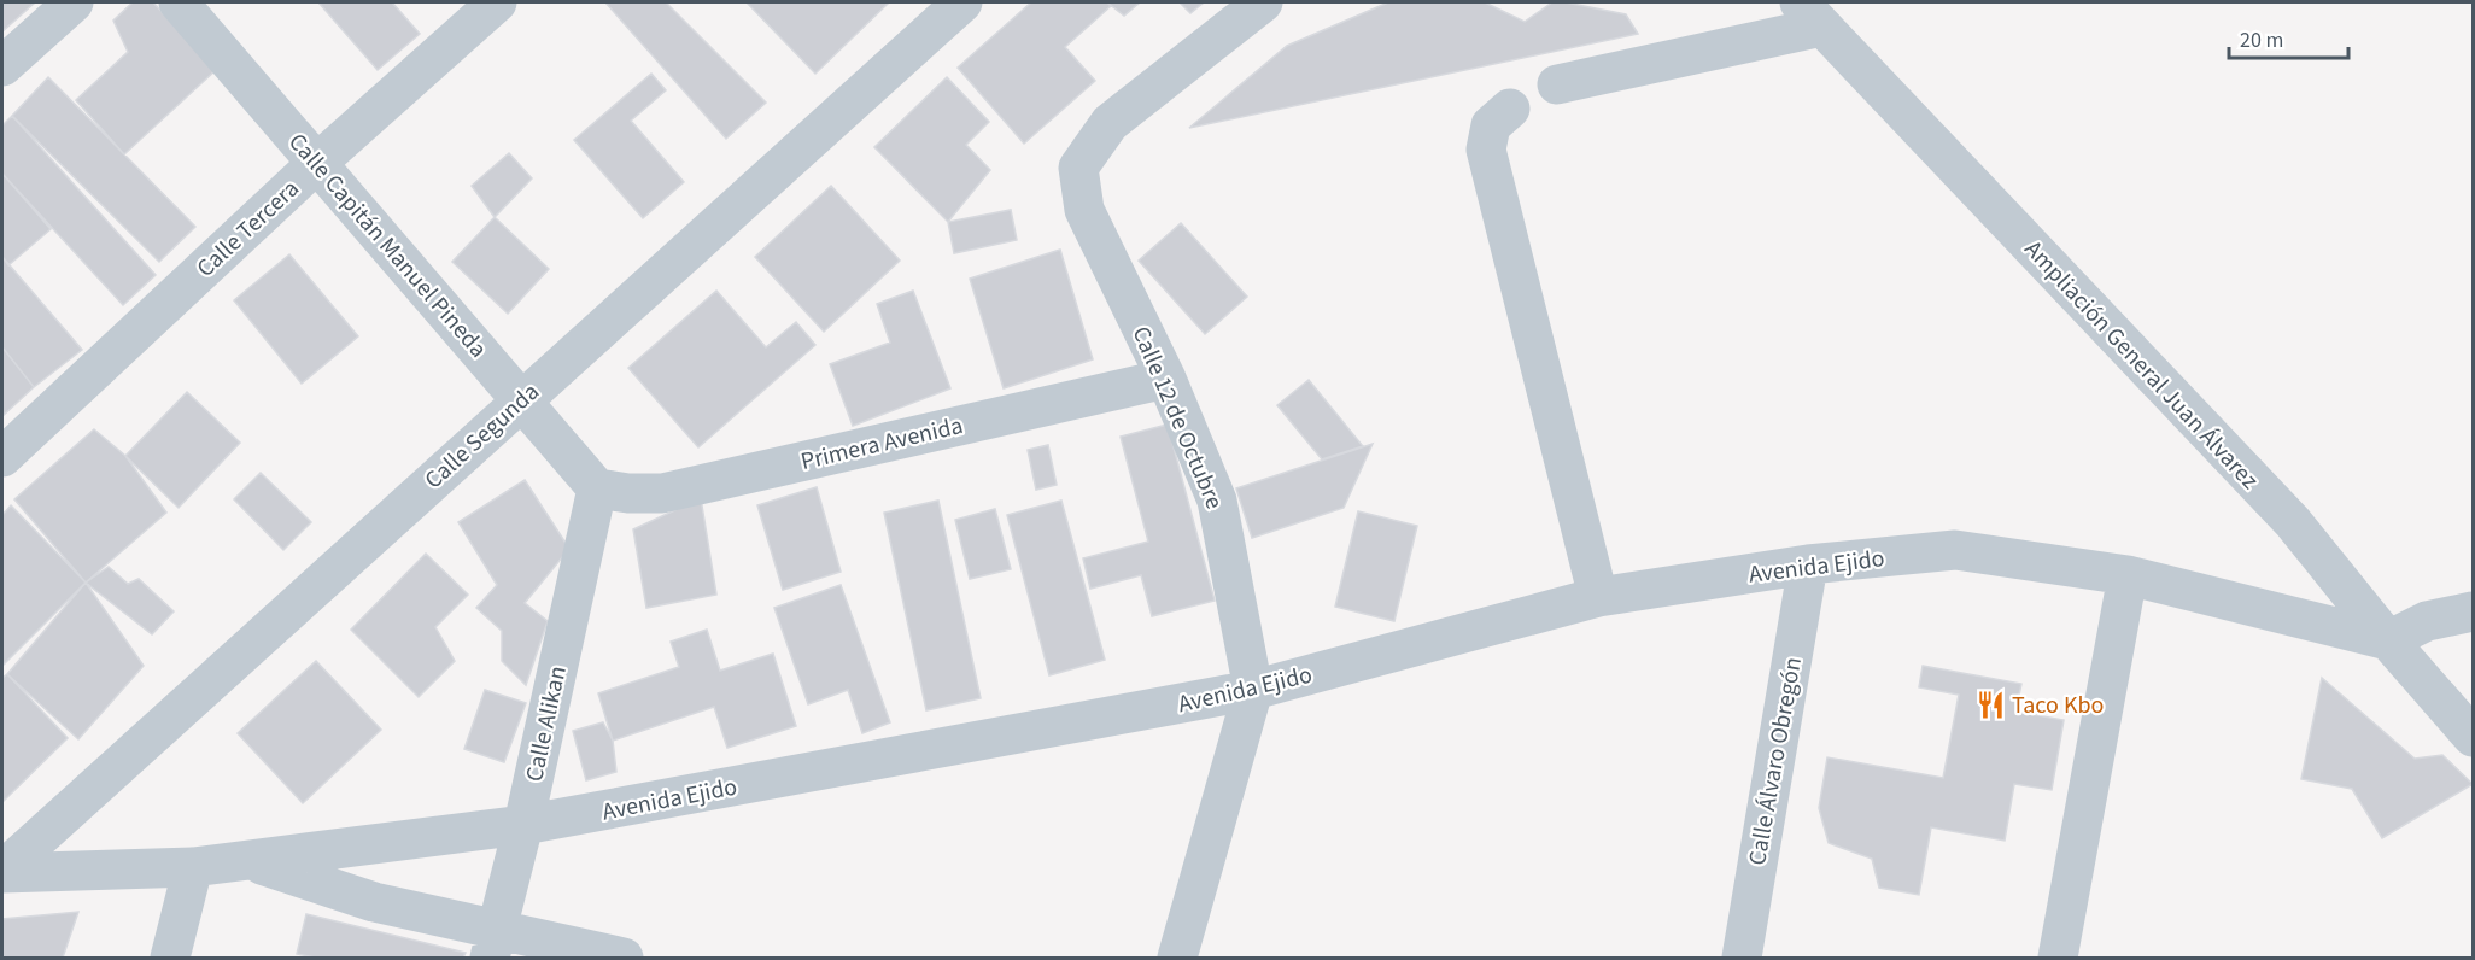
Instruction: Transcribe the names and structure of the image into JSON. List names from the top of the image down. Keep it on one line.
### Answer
{"streets":{"street":["Calle Tercera","Calle Capitán Manuel Pineda","Ampliación General Juan Álvarez","Calle 12 de Octubre","Calle Segunda","Primera Avenida","Avenida Ejido","Calle Alikan","Calle Álvaro Obregón"]},"crossings":[["Calle Tercera","Calle Capitán Manuel Pineda"],["Calle Capitán Manuel Pineda","Calle Segunda"],["Calle Capitán Manuel Pineda","Primera Avenida"],["Calle Capitán Manuel Pineda","Calle Alikan"],["Ampliación General Juan Álvarez","Avenida Ejido"],["Calle 12 de Octubre","Primera Avenida"],["Calle 12 de Octubre","Avenida Ejido"],["Calle Segunda","Avenida Ejido"],["Primera Avenida","Calle Alikan"],["Avenida Ejido","Calle Alikan"],["Avenida Ejido","Calle Álvaro Obregón"]],"places":{"restaurant":["Taco Kbo"]},"scale_bar":"20 m"}
